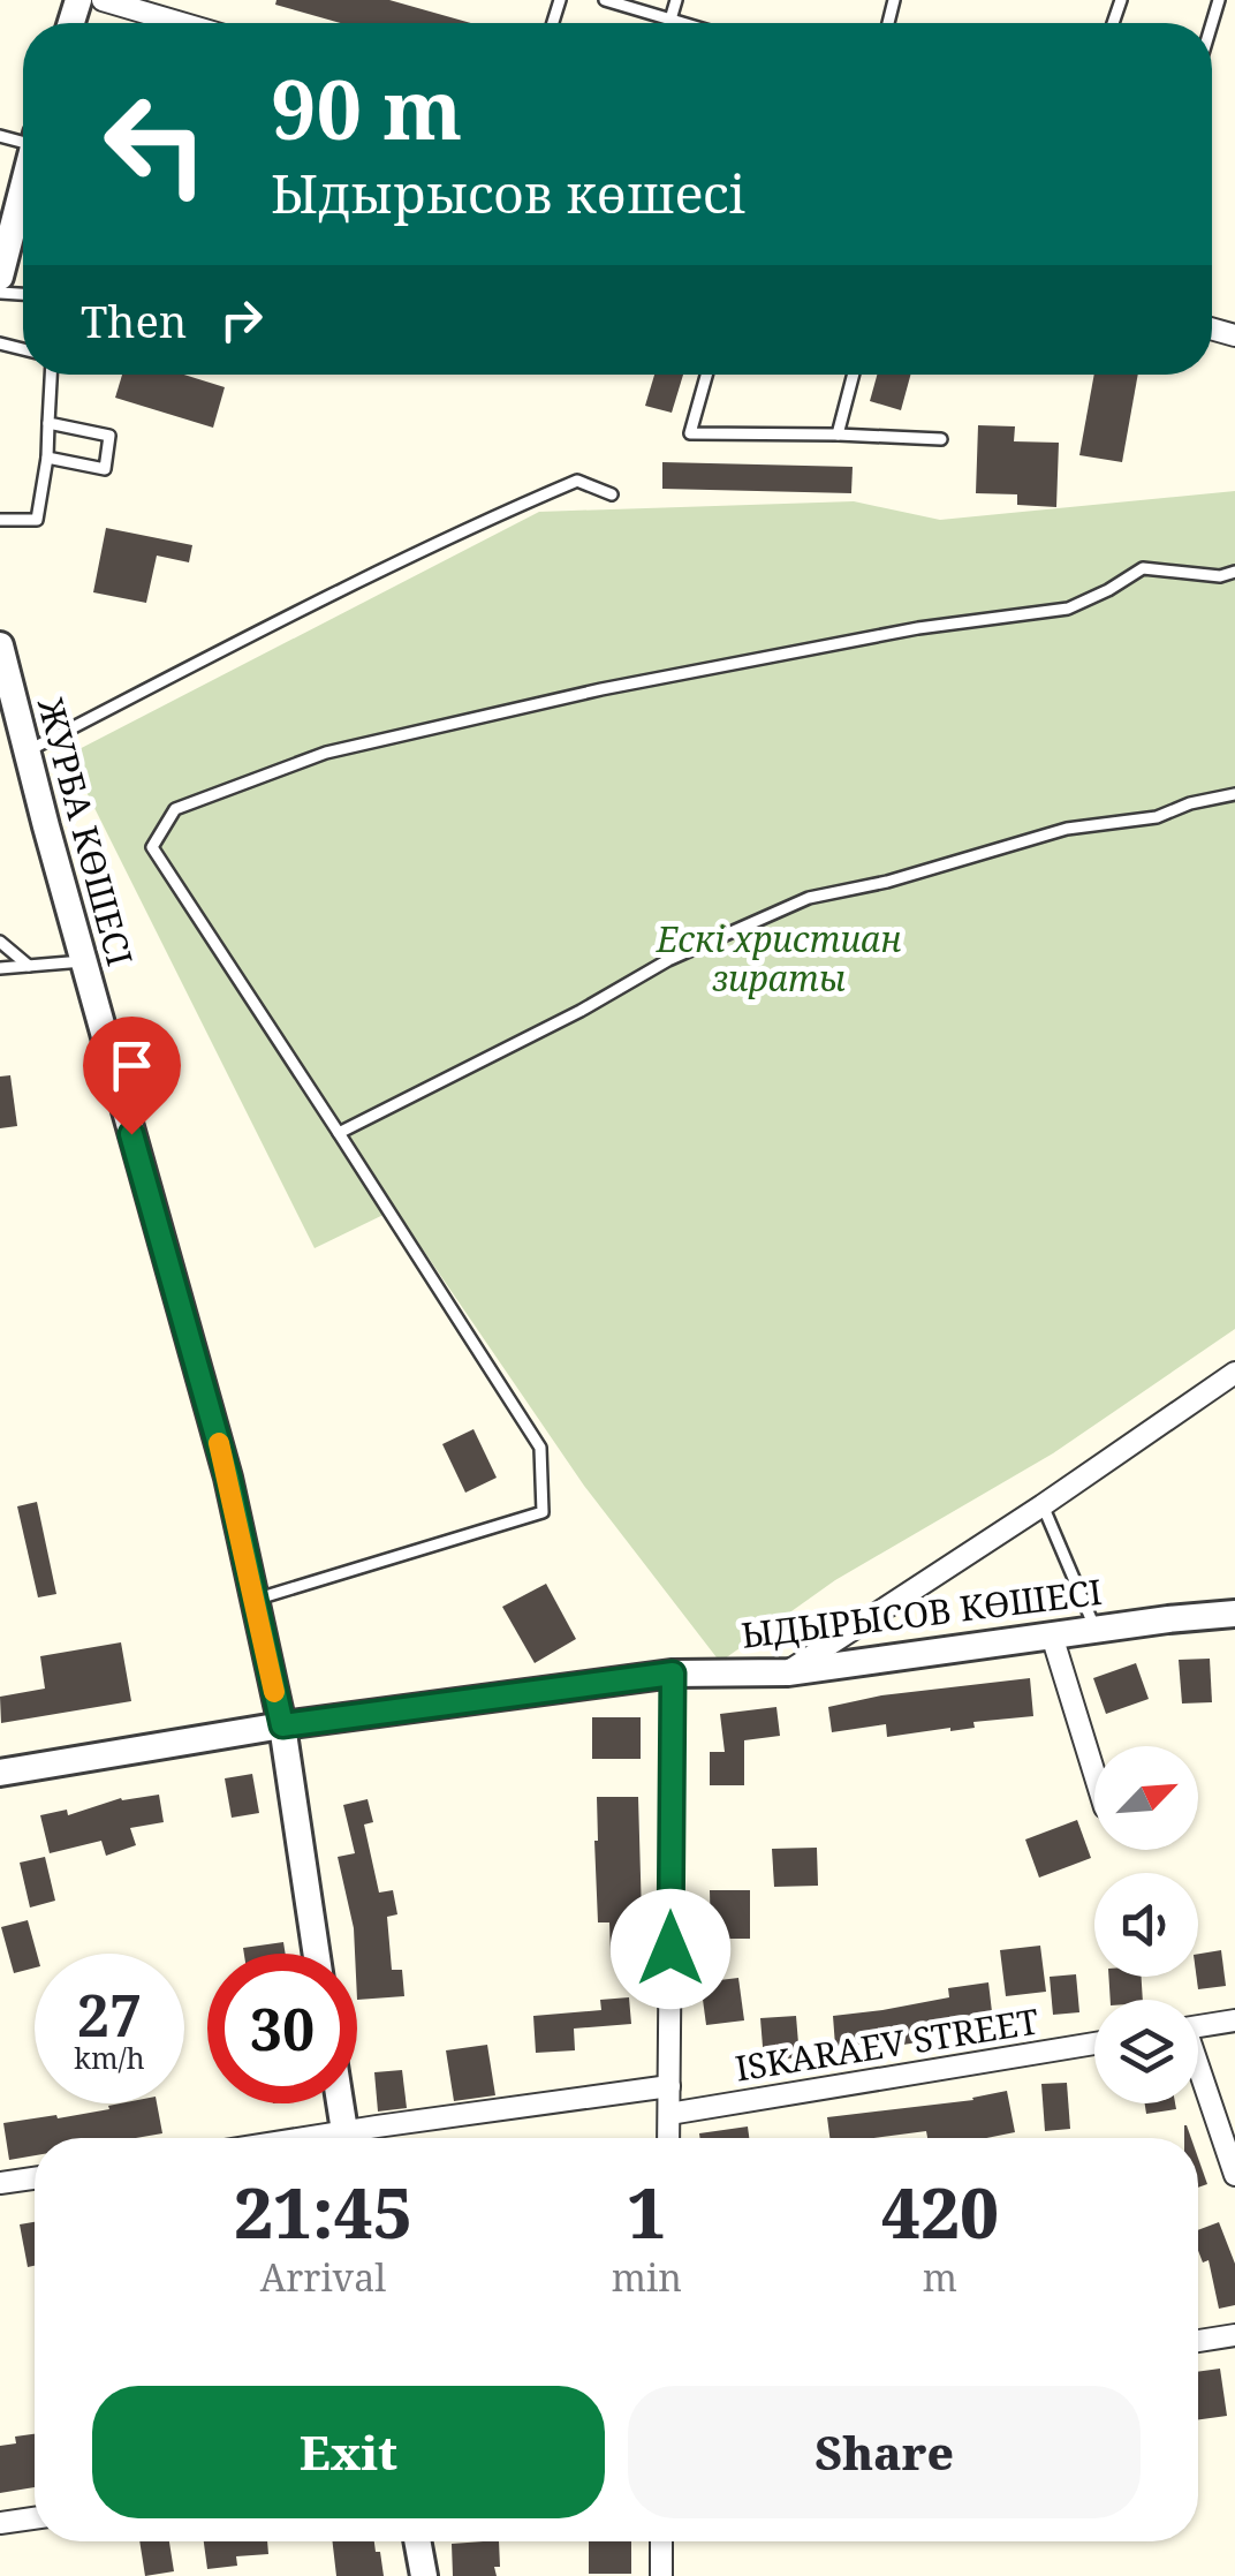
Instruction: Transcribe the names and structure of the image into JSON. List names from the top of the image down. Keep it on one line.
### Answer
{"streets":{"street":["ЖУРБА КӨШЕСІ","ЫДЫРЫСОВ КӨШЕСІ","ISKARAEV STREET"]},"crossings":[["ЖУРБА КӨШЕСІ","ЫДЫРЫСОВ КӨШЕСІ"]],"parks":["Ескі христиан зираты"],"north":"top right","page":{"turn":["90 m","Ыдырысов көшесі"],"then":"Then","speed":"27 km/h","limit":"30","eta":["21:45","Arrival","1","min","420","m"],"buttons":["Exit","Share"]}}
